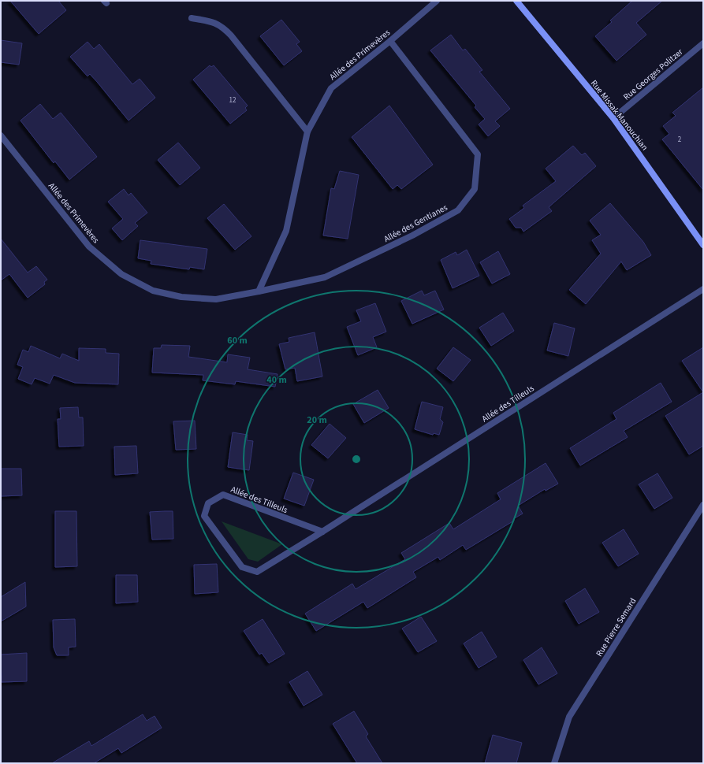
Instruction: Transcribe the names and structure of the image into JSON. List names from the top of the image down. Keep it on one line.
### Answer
{"streets":{"street":["Allée des Primevères","Rue Georges Politzer","Rue Missak Manouchian","Allée des Gentianes","Allée des Tilleuls","Rue Pierre Semard"]},"crossings":[["Allée des Primevères","Allée des Gentianes"],["Rue Georges Politzer","Rue Missak Manouchian"]],"house_numbers":["12","2"],"rings":["60 m","40 m","20 m"]}
